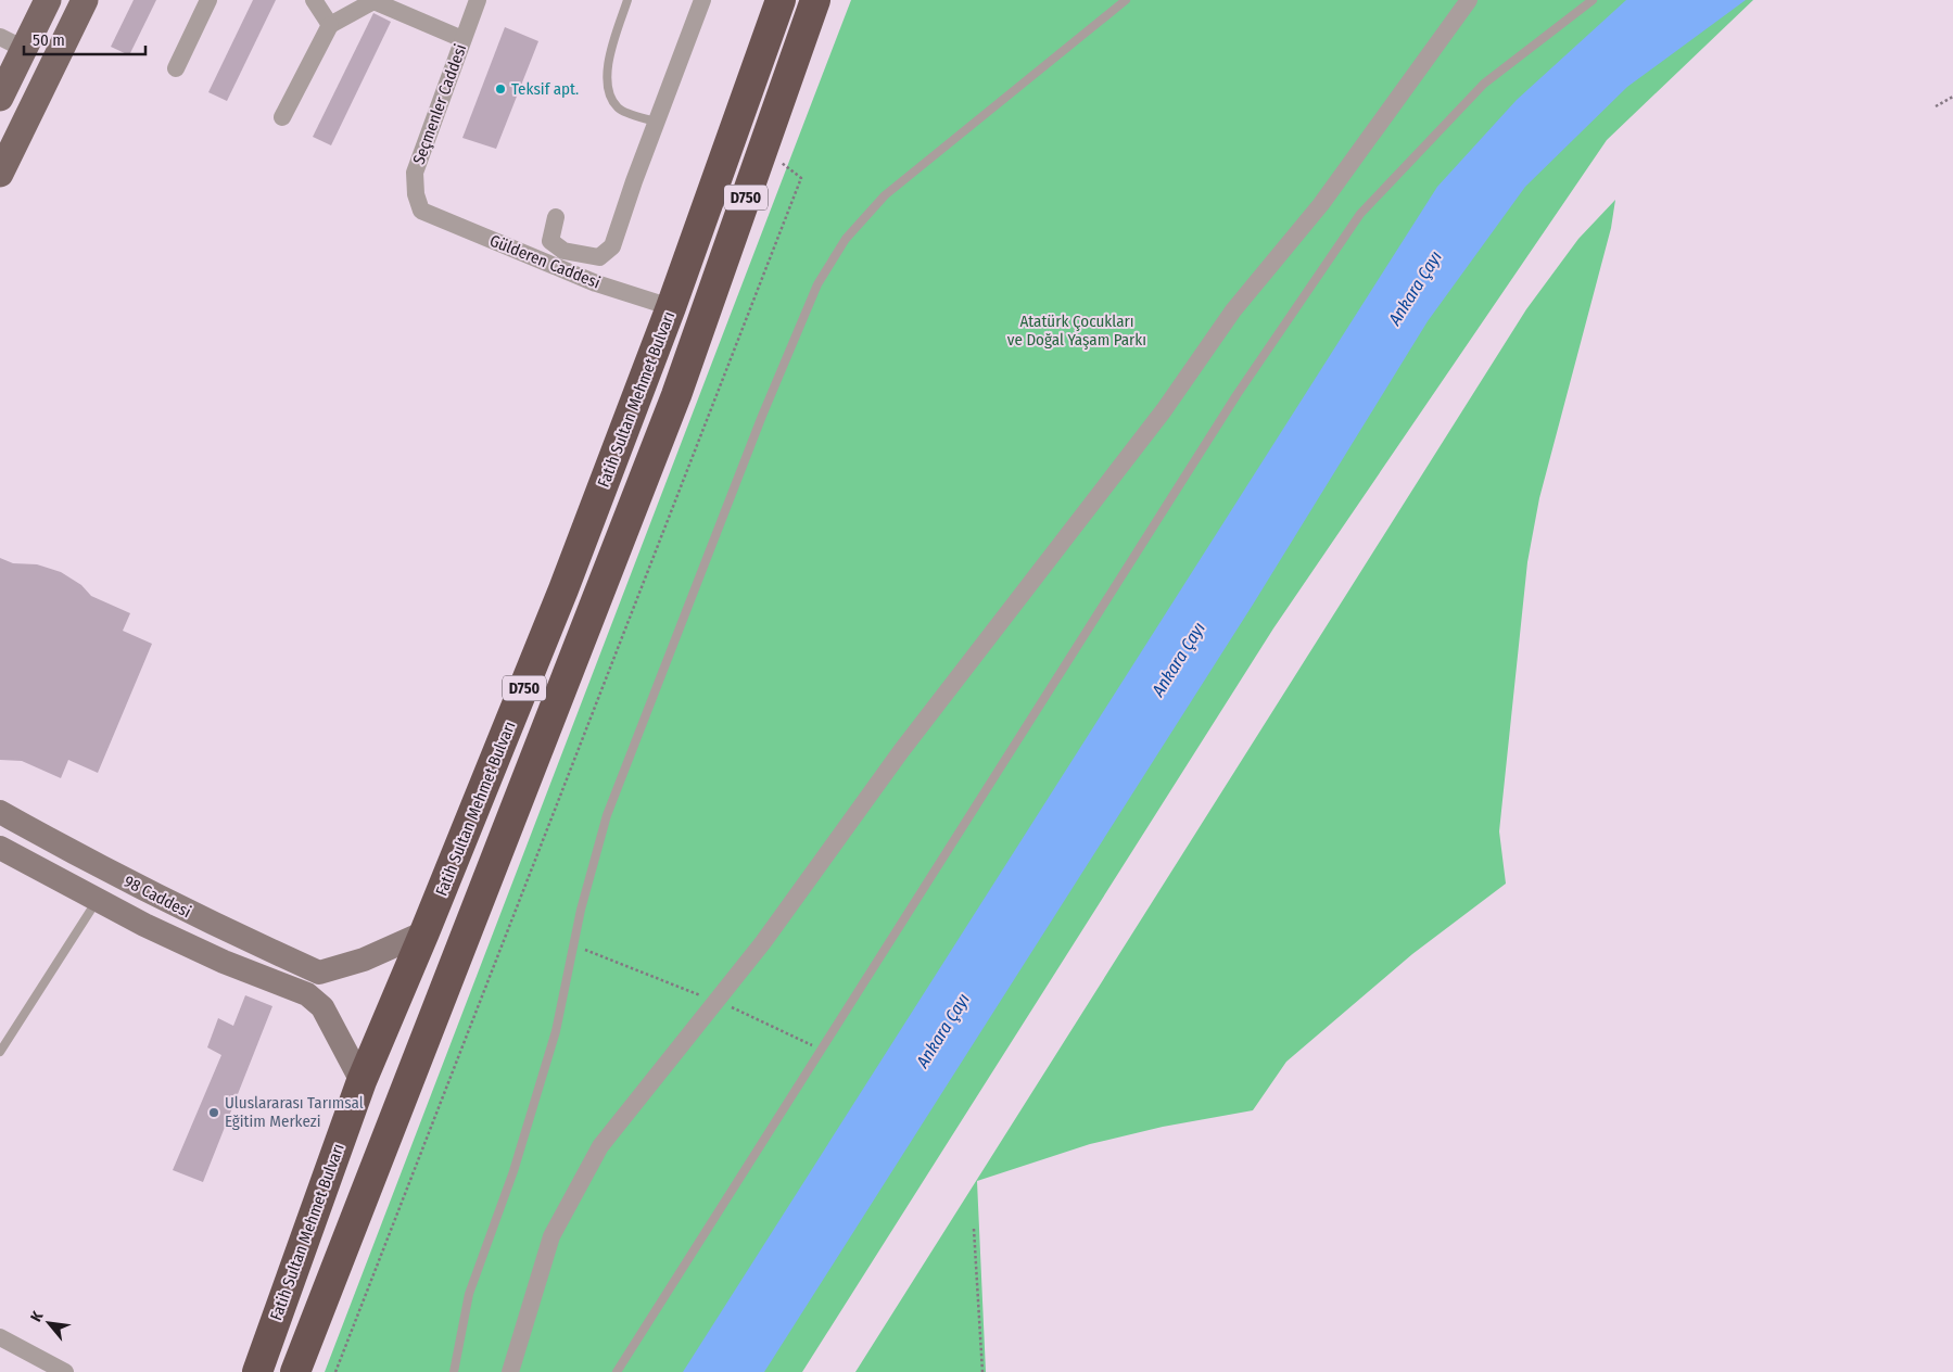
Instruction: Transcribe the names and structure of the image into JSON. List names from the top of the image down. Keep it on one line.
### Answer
{"streets":{"highway":["D750","Fatih Sultan Mehmet Bulvarı"],"main road":["98 Caddesi"],"street":["Seçmenler Caddesi","Gülderen Caddesi"]},"crossings":[["Seçmenler Caddesi","Gülderen Caddesi"],["Gülderen Caddesi","Fatih Sultan Mehmet Bulvarı"],["Fatih Sultan Mehmet Bulvarı","98 Caddesi"]],"water":["Ankara Çayı"],"parks":["Atatürk Çocukları ve Doğal Yaşam Parkı"],"places":["Teksif apt.","Uluslararası Tarımsal Eğitim Merkezi"],"scale_bar":"50 m","north":"top left"}
